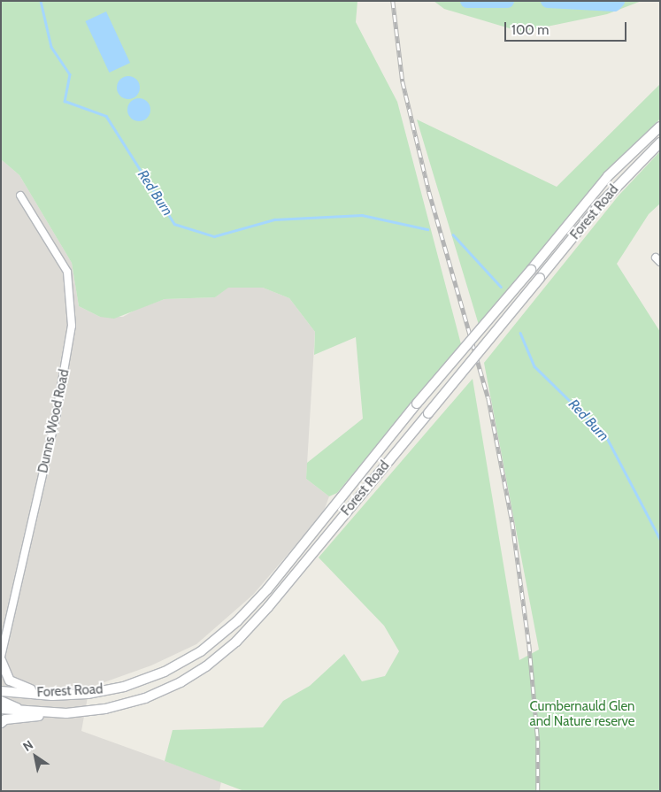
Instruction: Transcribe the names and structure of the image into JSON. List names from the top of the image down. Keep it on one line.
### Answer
{"streets":{"street":["Forest Road","Dunns Wood Road"]},"water":["Red Burn"],"parks":["Cumbernauld Glen and Nature reserve"],"scale_bar":"100 m","north":"top left"}
